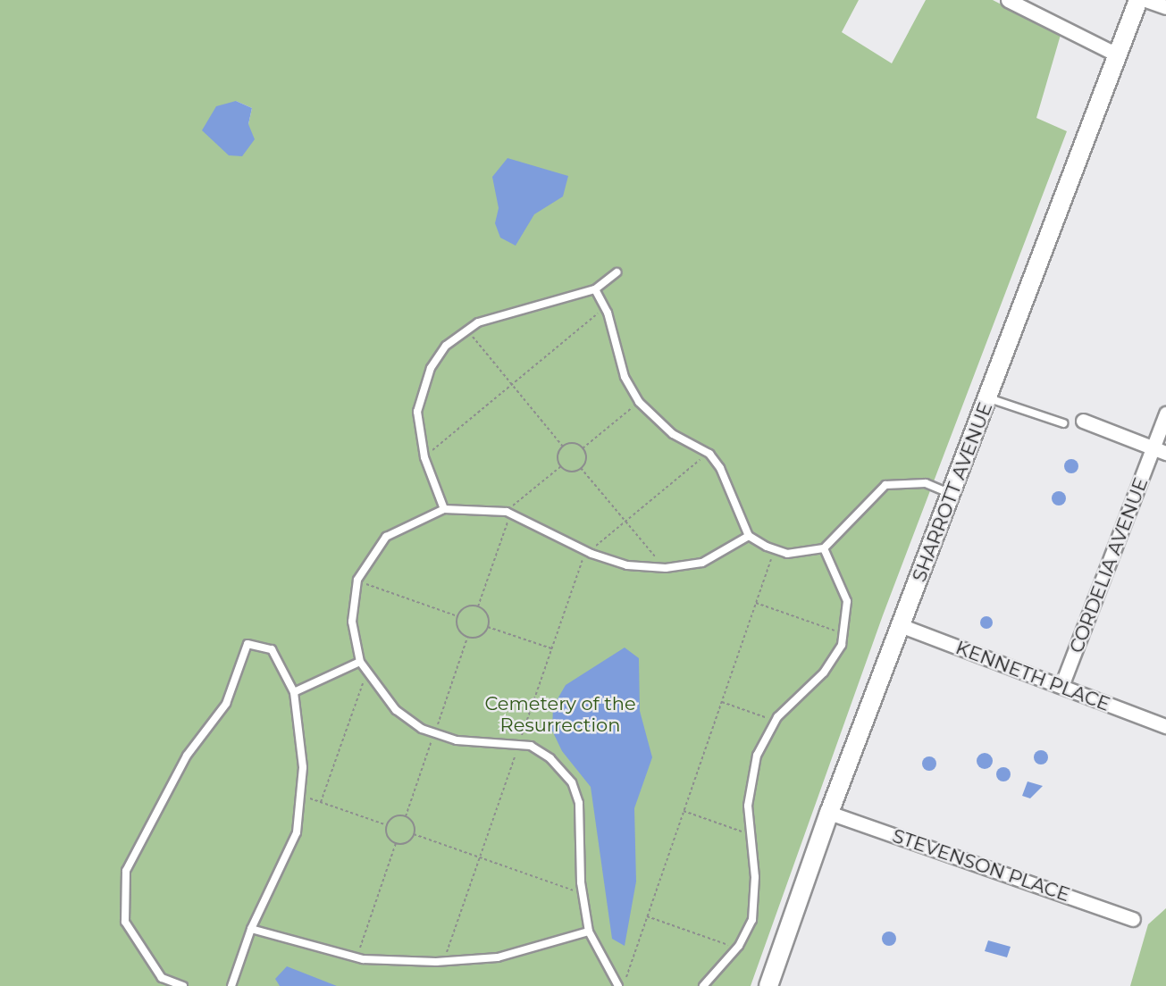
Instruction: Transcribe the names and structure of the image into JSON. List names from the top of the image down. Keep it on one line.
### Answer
{"streets":{"street":["SHARROTT AVENUE","CORDELIA AVENUE","KENNETH PLACE","STEVENSON PLACE"]},"crossings":[["SHARROTT AVENUE","KENNETH PLACE"],["SHARROTT AVENUE","STEVENSON PLACE"],["CORDELIA AVENUE","KENNETH PLACE"]],"parks":["Cemetery of the Resurrection"]}
